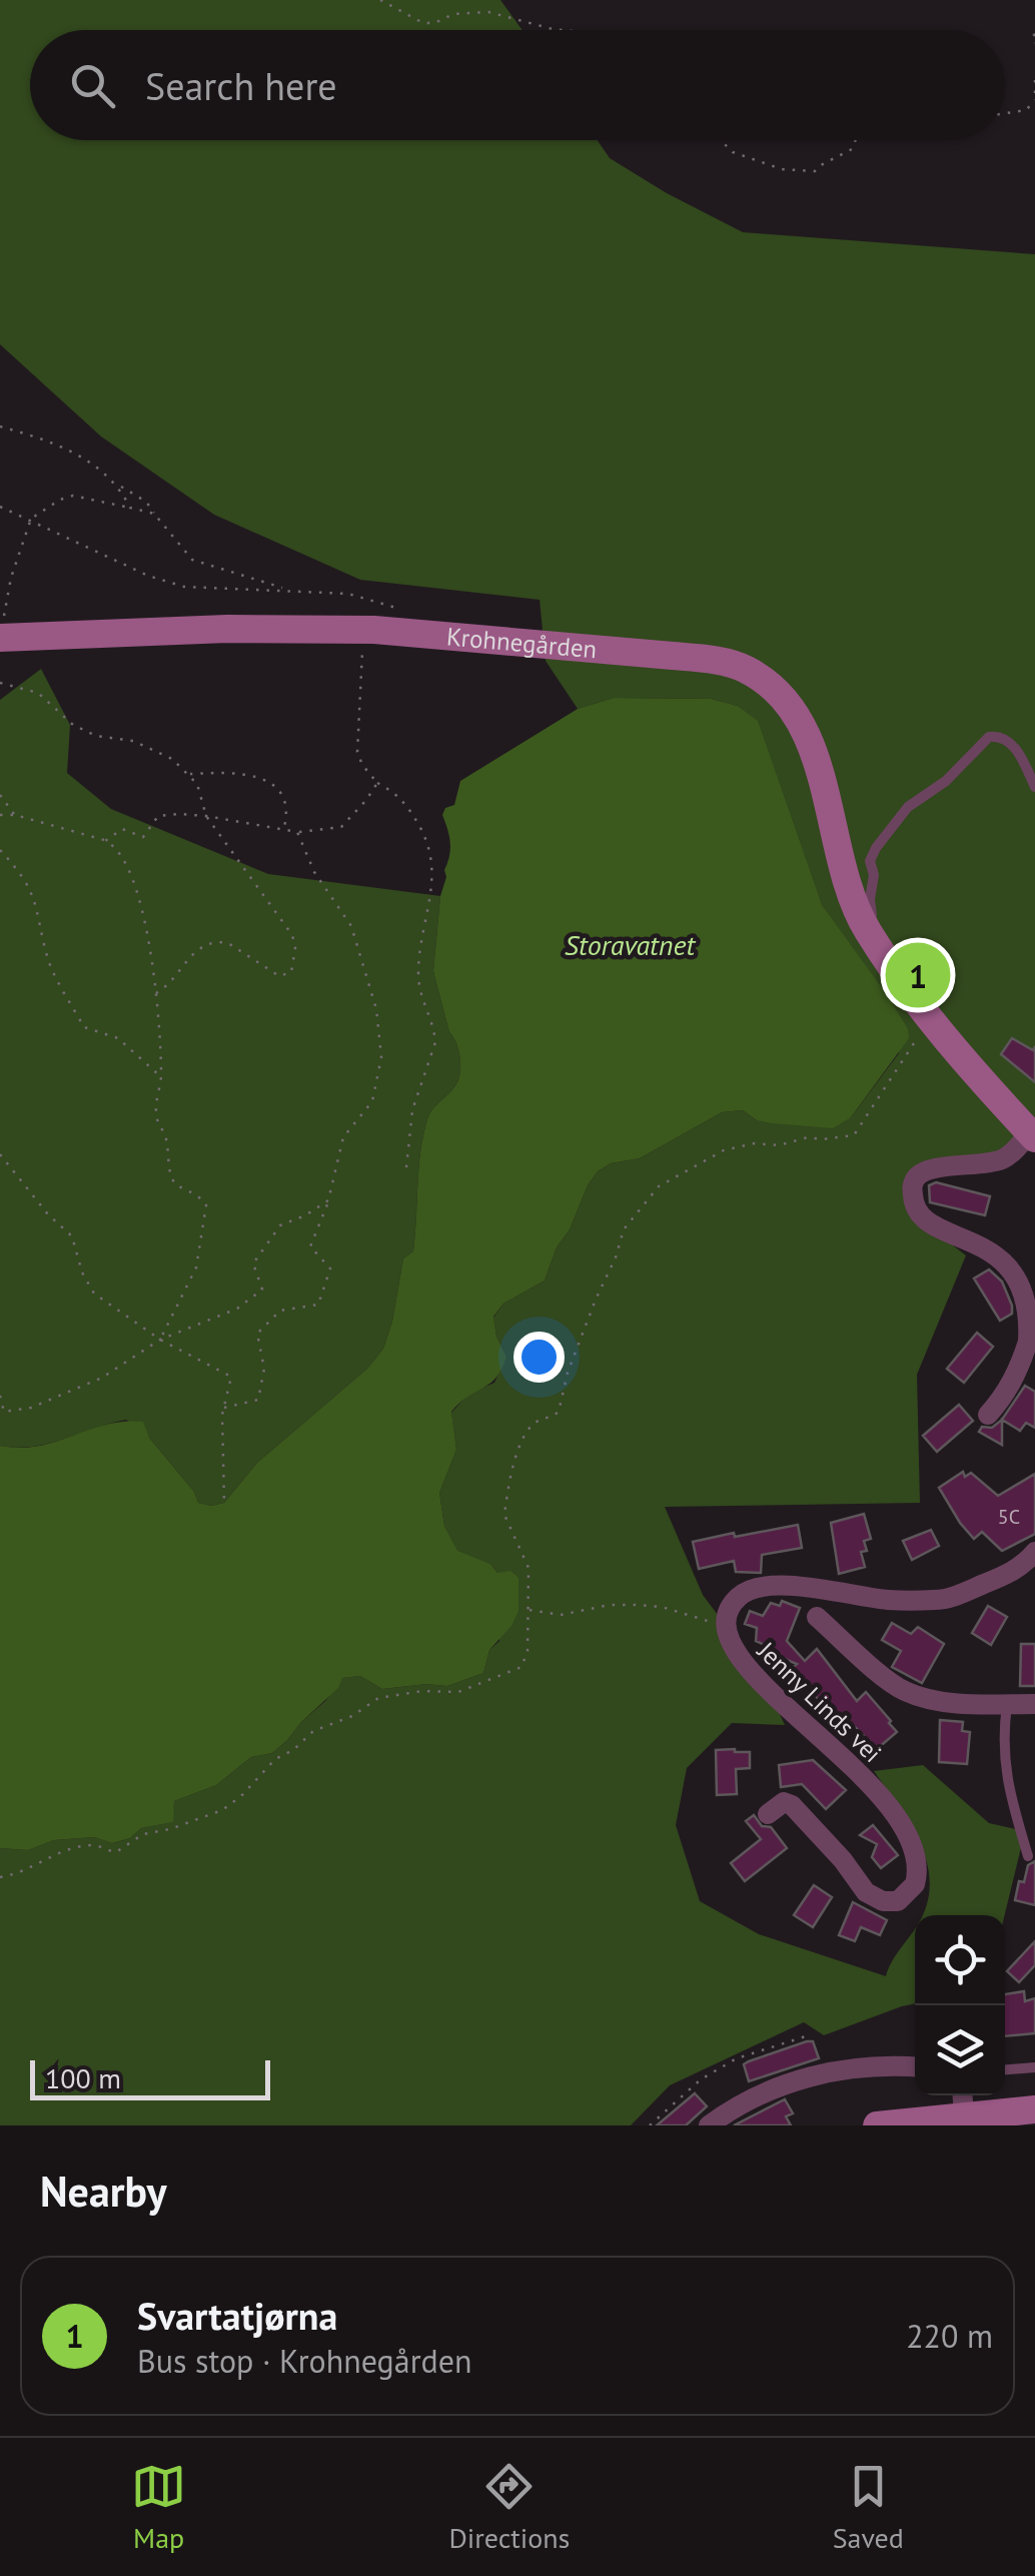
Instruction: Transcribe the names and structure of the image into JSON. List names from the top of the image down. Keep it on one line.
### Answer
{"streets":{"main road":["Krohnegården"],"street":["Jenny Linds vei"]},"water":["Storavatnet"],"house_numbers":["5C"],"scale_bar":"100 m","page":{"search":"Search here","pins":"1","scale":"100 m","heading":"Nearby","list":[{"mark":"1","name":"Svartatjørna","note":"Bus stop · Krohnegården","value":"220 m"}],"nav":["Map","Directions","Saved"]}}
